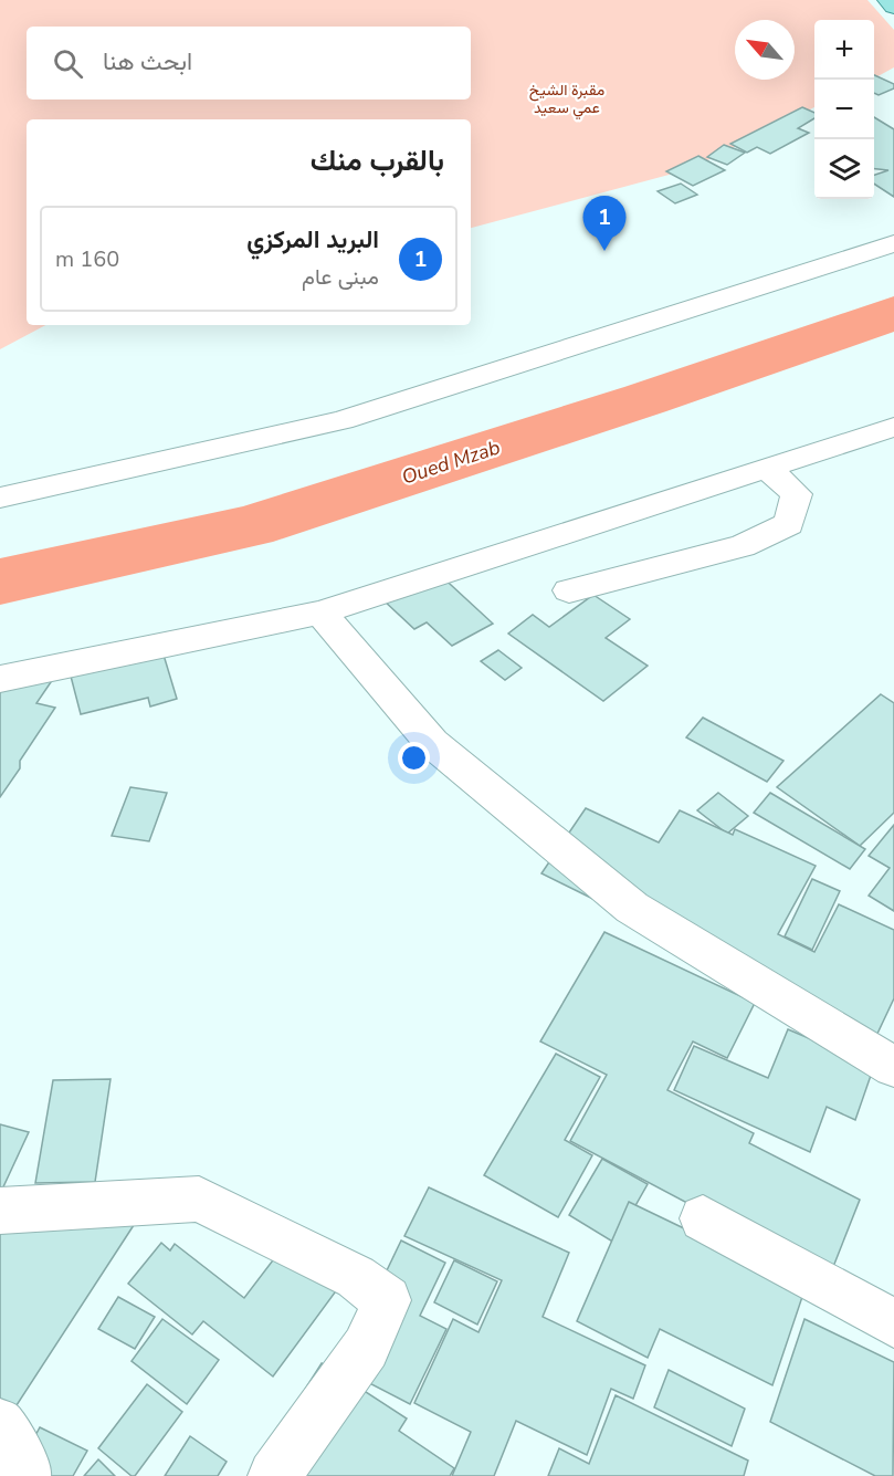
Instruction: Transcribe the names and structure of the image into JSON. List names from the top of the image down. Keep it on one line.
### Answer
{"water":["Oued Mzab"],"parks":["مقبرة الشيخ عمي سعيد"],"north":"top left","page":{"map_buttons":["+","−"],"search":"ابحث هنا","heading":"بالقرب منك","pins":"1","list":[{"mark":"1","name":"البريد المركزي","note":"مبنى عام","value":"160 m"}]}}
